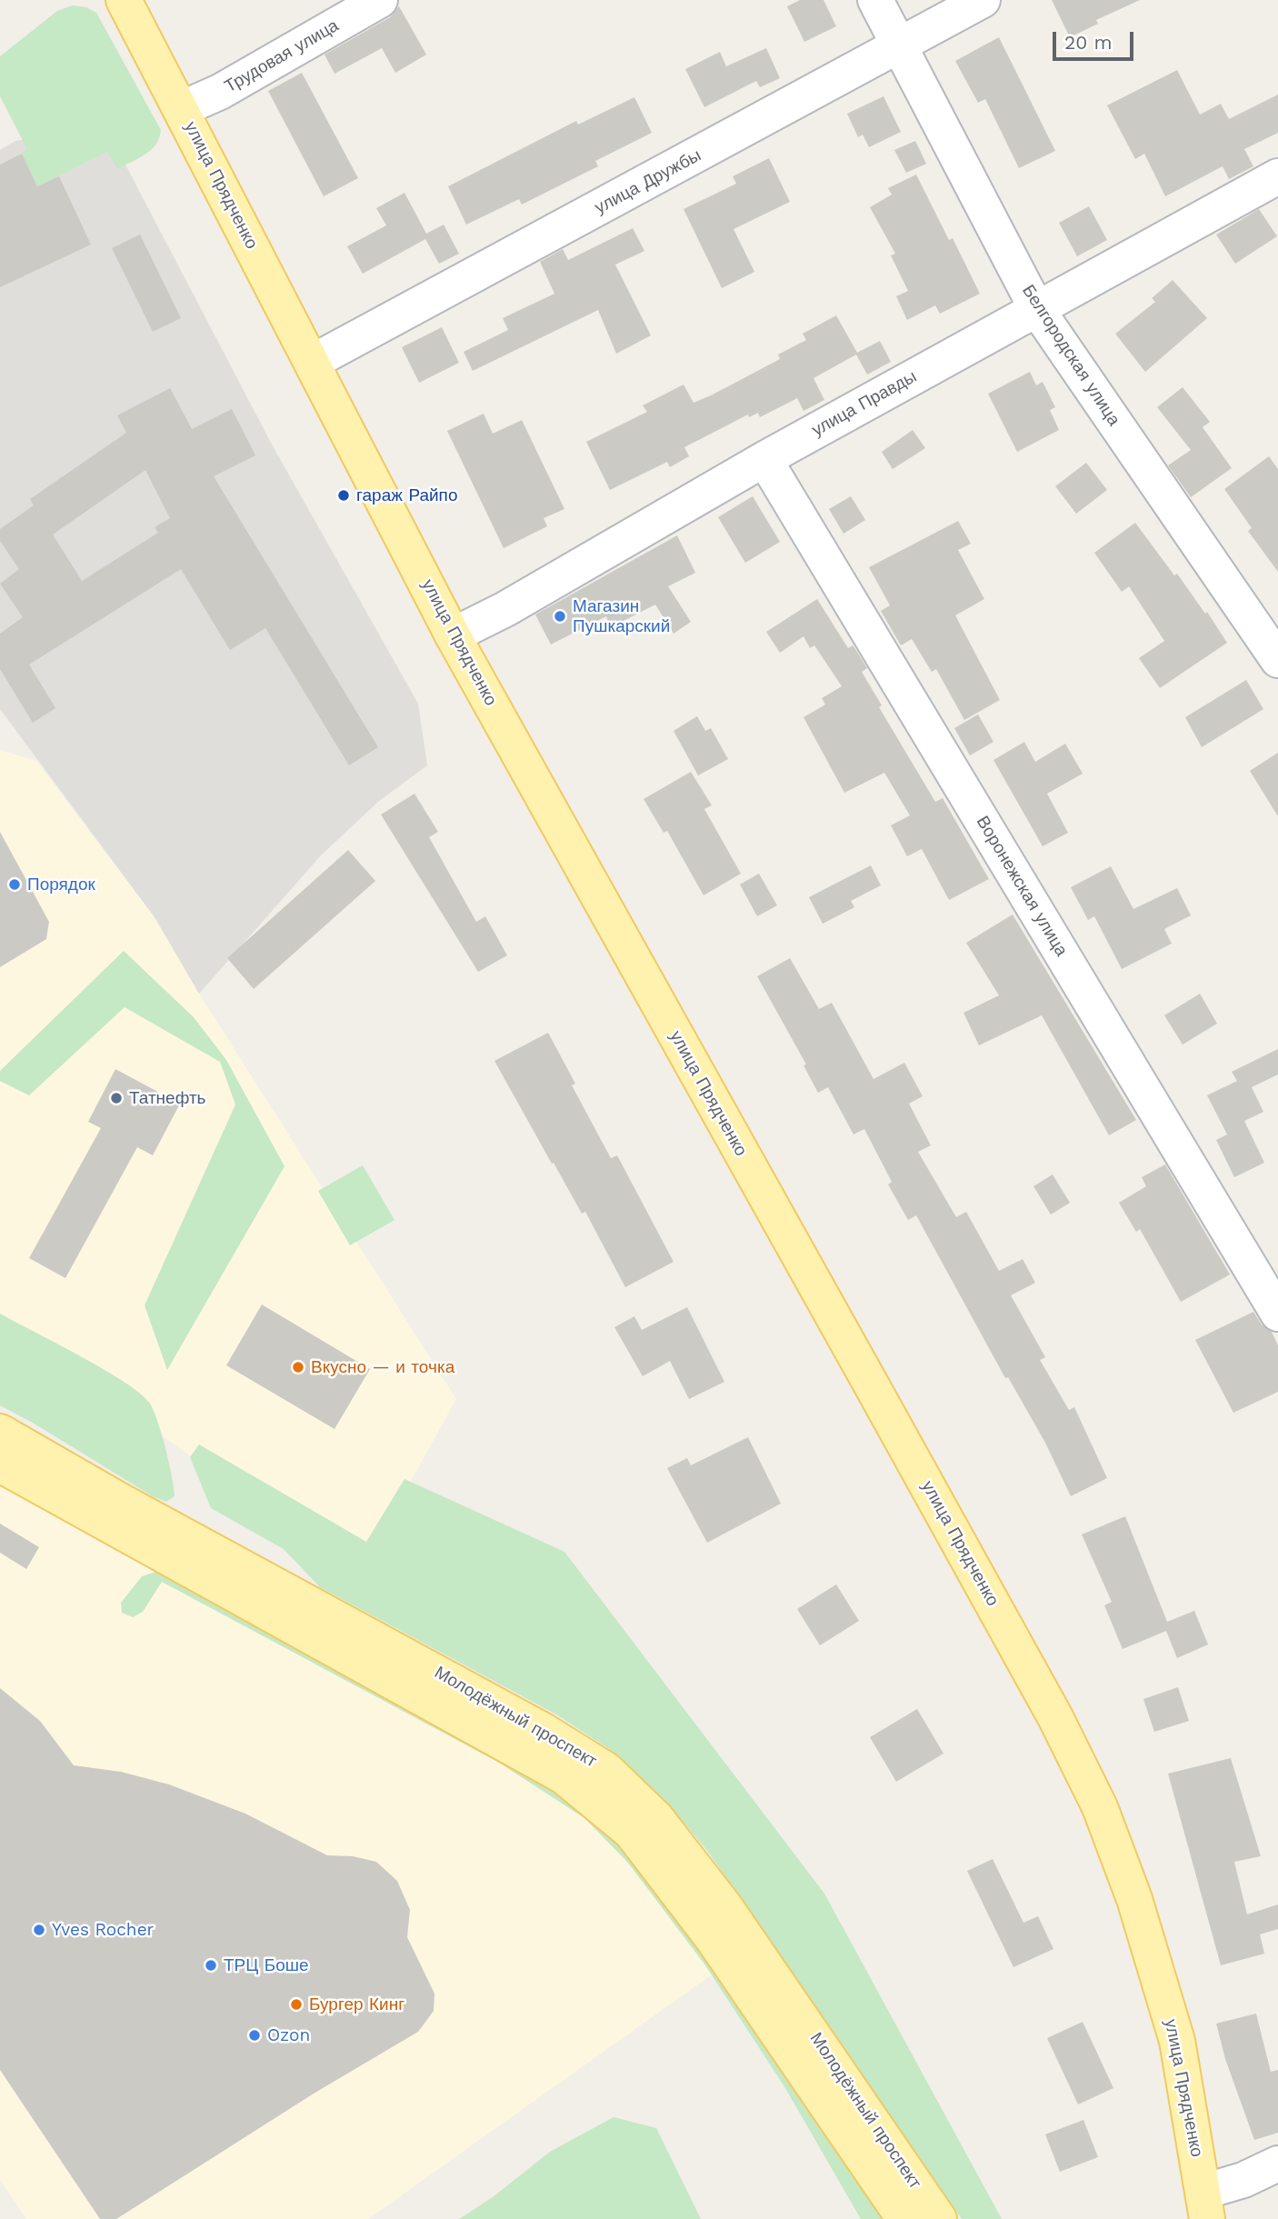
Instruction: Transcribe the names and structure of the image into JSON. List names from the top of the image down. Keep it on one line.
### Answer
{"streets":{"main road":["улица Прядченко","Молодёжный проспект"],"street":["Трудовая улица","улица Дружбы","Белгородская улица","улица Правды","Воронежская улица"]},"crossings":[["Трудовая улица","улица Прядченко"],["улица Дружбы","улица Прядченко"],["улица Дружбы","Белгородская улица"],["улица Прядченко","улица Правды"],["Белгородская улица","улица Правды"],["улица Правды","Воронежская улица"]],"places":["гараж Райпо","Магазин Пушкарский","Порядок","Татнефть","Вкусно — и точка","Yves Rocher","ТРЦ Боше","Бургер Кинг","Ozon"],"scale_bar":"20 m"}
